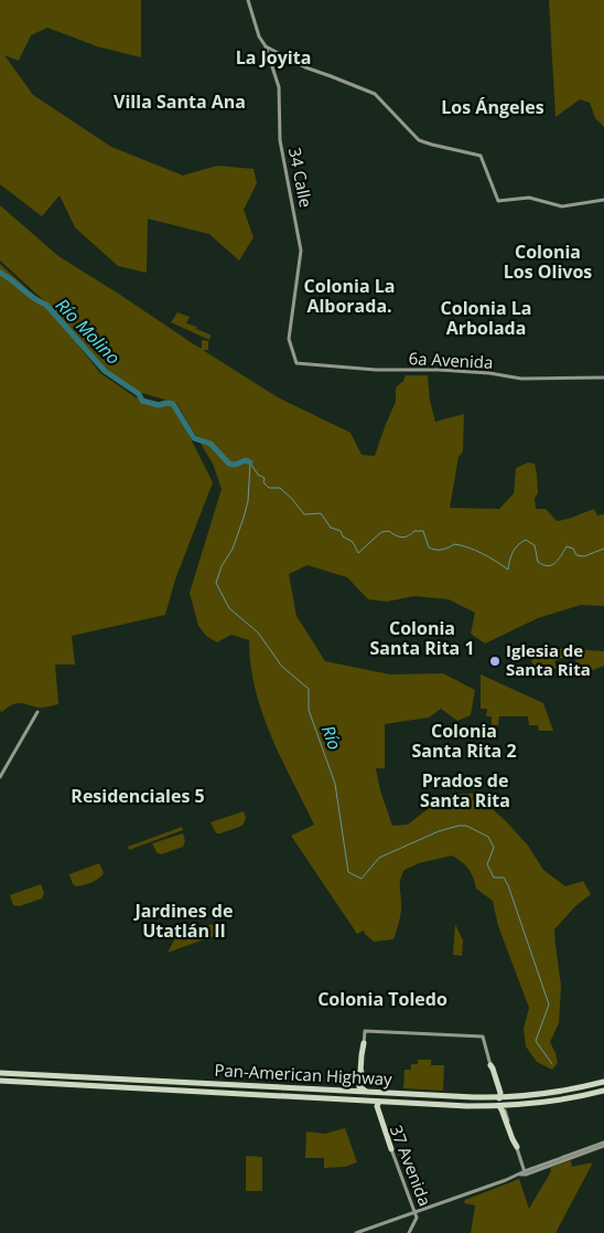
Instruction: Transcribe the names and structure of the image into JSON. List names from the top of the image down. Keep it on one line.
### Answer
{"streets":{"highway":["Pan-American Highway"],"street":["34 Calle","6a Avenida","37 Avenida"]},"crossings":[["34 Calle","6a Avenida"]],"districts":["La Joyita","Villa Santa Ana","Los Ángeles","Colonia Los Olivos","Colonia La Alborada.","Colonia La Arbolada","Colonia Santa Rita 1","Colonia Santa Rita 2","Prados de Santa Rita","Residenciales 5","Jardines de Utatlán II","Colonia Toledo"],"water":["Río Molino","Río"],"places":["Iglesia de Santa Rita"]}
